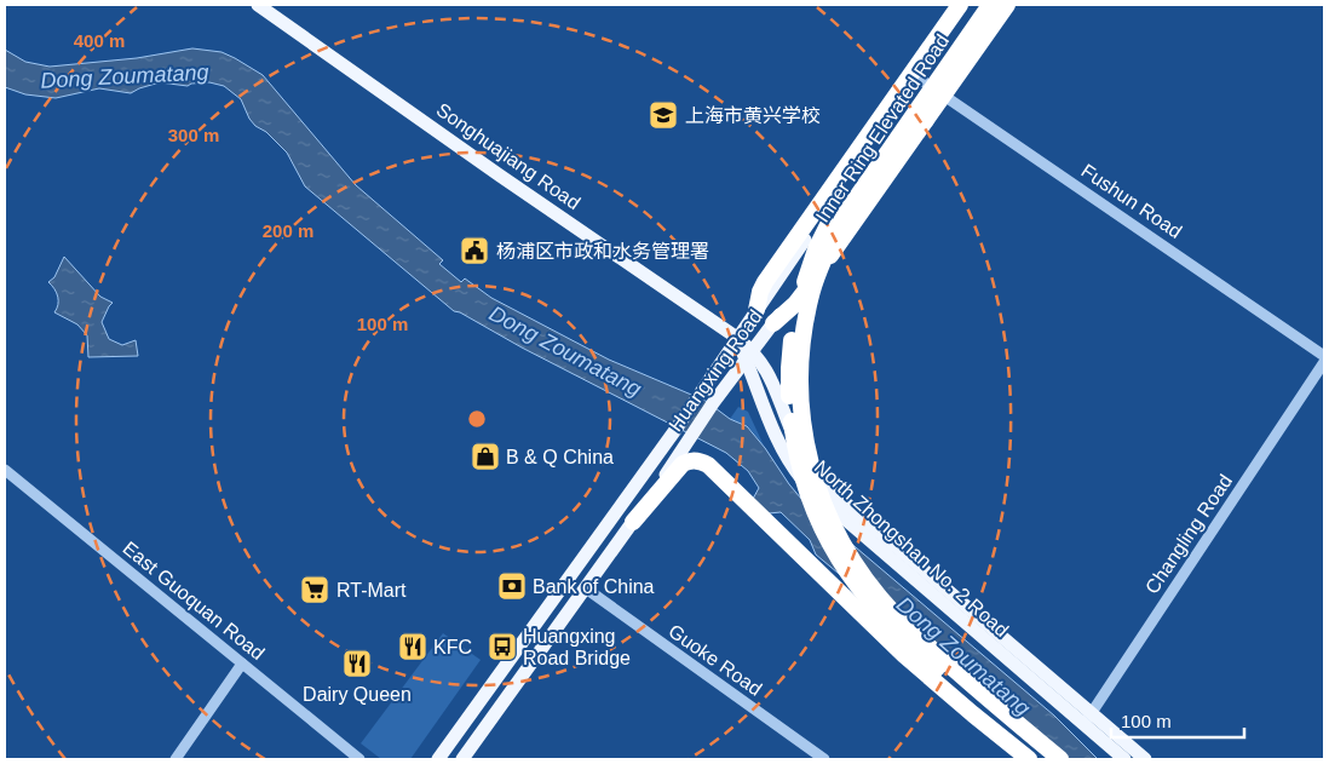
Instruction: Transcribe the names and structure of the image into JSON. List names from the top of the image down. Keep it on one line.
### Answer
{"streets":{"highway":["Inner Ring Elevated Road"],"main road":["Songhuajiang Road","Huangxing Road","North Zhongshan No. 2 Road"],"street":["Fushun Road","Changling Road","East Guoquan Road","Guoke Road"]},"crossings":[["Songhuajiang Road","Huangxing Road"],["Songhuajiang Road","North Zhongshan No. 2 Road"],["Fushun Road","Huangxing Road"],["Huangxing Road","North Zhongshan No. 2 Road"],["Huangxing Road","Guoke Road"],["Changling Road","North Zhongshan No. 2 Road"]],"water":["Dong Zoumatang"],"places":{"school or university":["上海市黄兴学校"],"public building":["杨浦区市政和水务管理署"],"shop":["B & Q China"],"bank":["Bank of China"],"supermarket":["RT-Mart"],"restaurant":["KFC","Dairy Queen"],"bus stop":["Huangxing Road Bridge"]},"scale_bar":"100 m","rings":["400 m","300 m","200 m","100 m"]}
